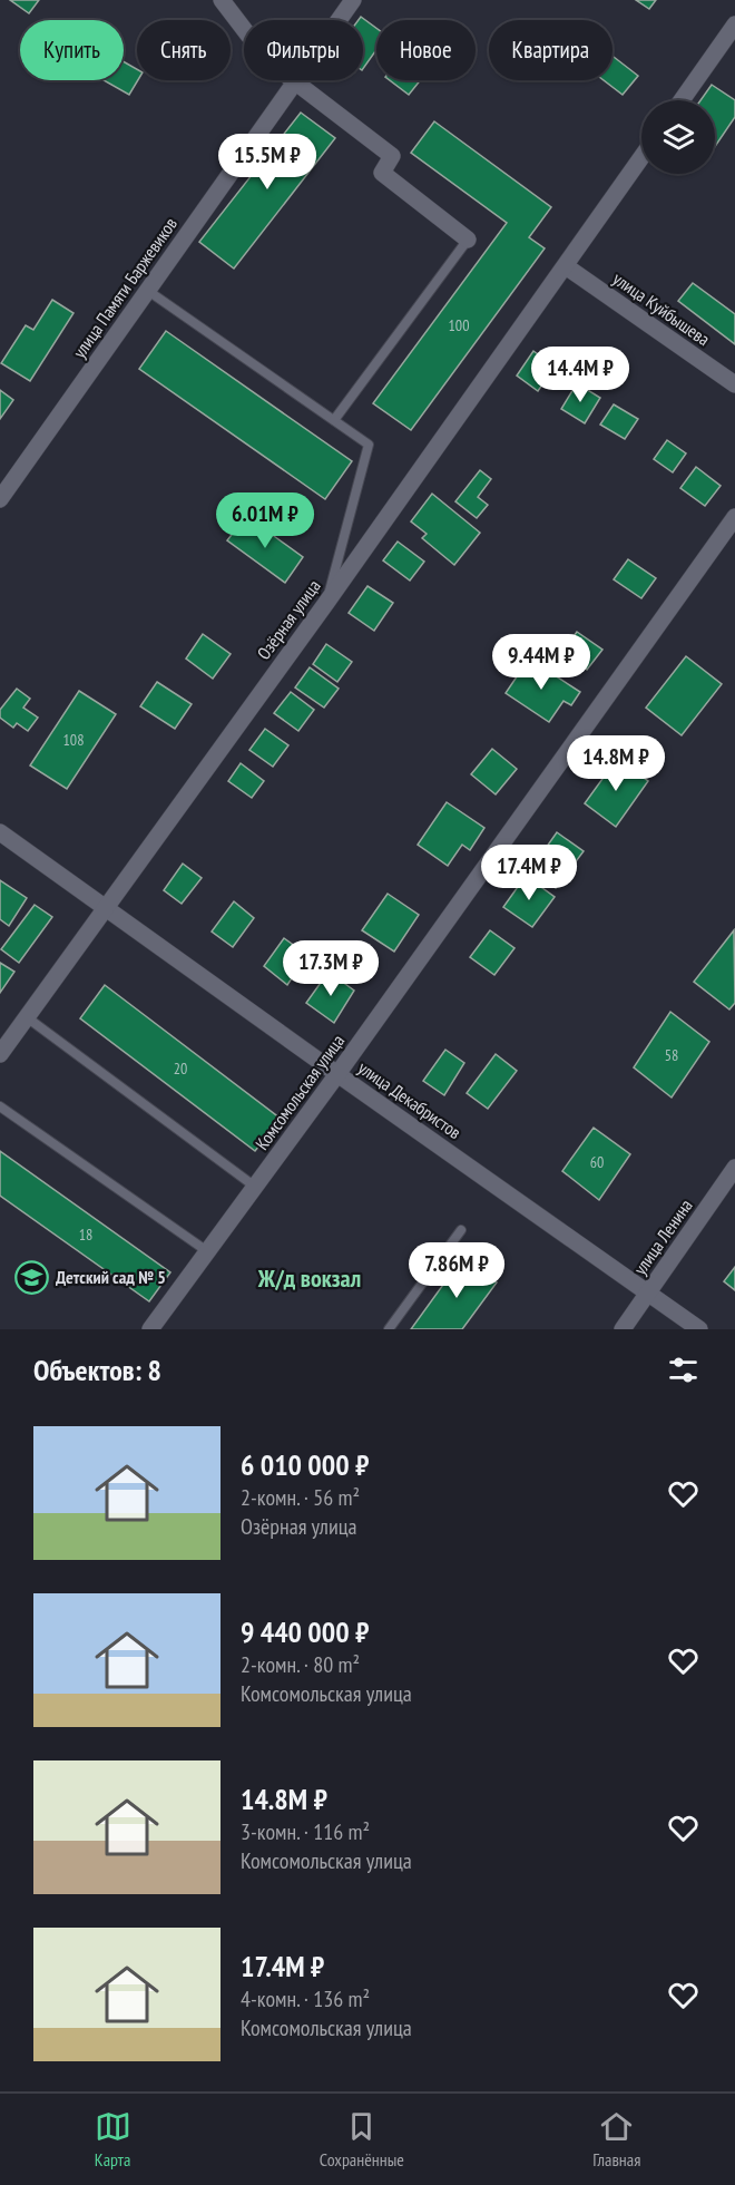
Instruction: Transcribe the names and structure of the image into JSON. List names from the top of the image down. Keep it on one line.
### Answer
{"streets":{"street":["улица Памяти Баржевиков","улица Куйбышева","Озёрная улица","Комсомольская улица","улица Декабристов","улица Ленина"]},"crossings":[["улица Куйбышева","Озёрная улица"],["Озёрная улица","улица Декабристов"],["Комсомольская улица","улица Декабристов"],["улица Декабристов","улица Ленина"]],"districts":["Ж/д вокзал"],"places":{"school or university":["Детский сад № 5"]},"house_numbers":["100","108","58","20","60","18"],"page":{"chip":["Купить","Снять","Фильтры","Новое","Квартира"],"price":["15.5M ₽","14.4M ₽","6.01M ₽","9.44M ₽","14.8M ₽","17.4M ₽","17.3M ₽","7.86M ₽"],"heading":"Объектов: 8","list":[{"name":"6 010 000 ₽","note":"2-комн. · 56 m² · Озёрная улица"},{"name":"9 440 000 ₽","note":"2-комн. · 80 m² · Комсомольская улица"},{"name":"14.8M ₽","note":"3-комн. · 116 m² · Комсомольская улица"},{"name":"17.4M ₽","note":"4-комн. · 136 m² · Комсомольская улица"}],"tabs":["Карта","Сохранённые","Главная"]}}
